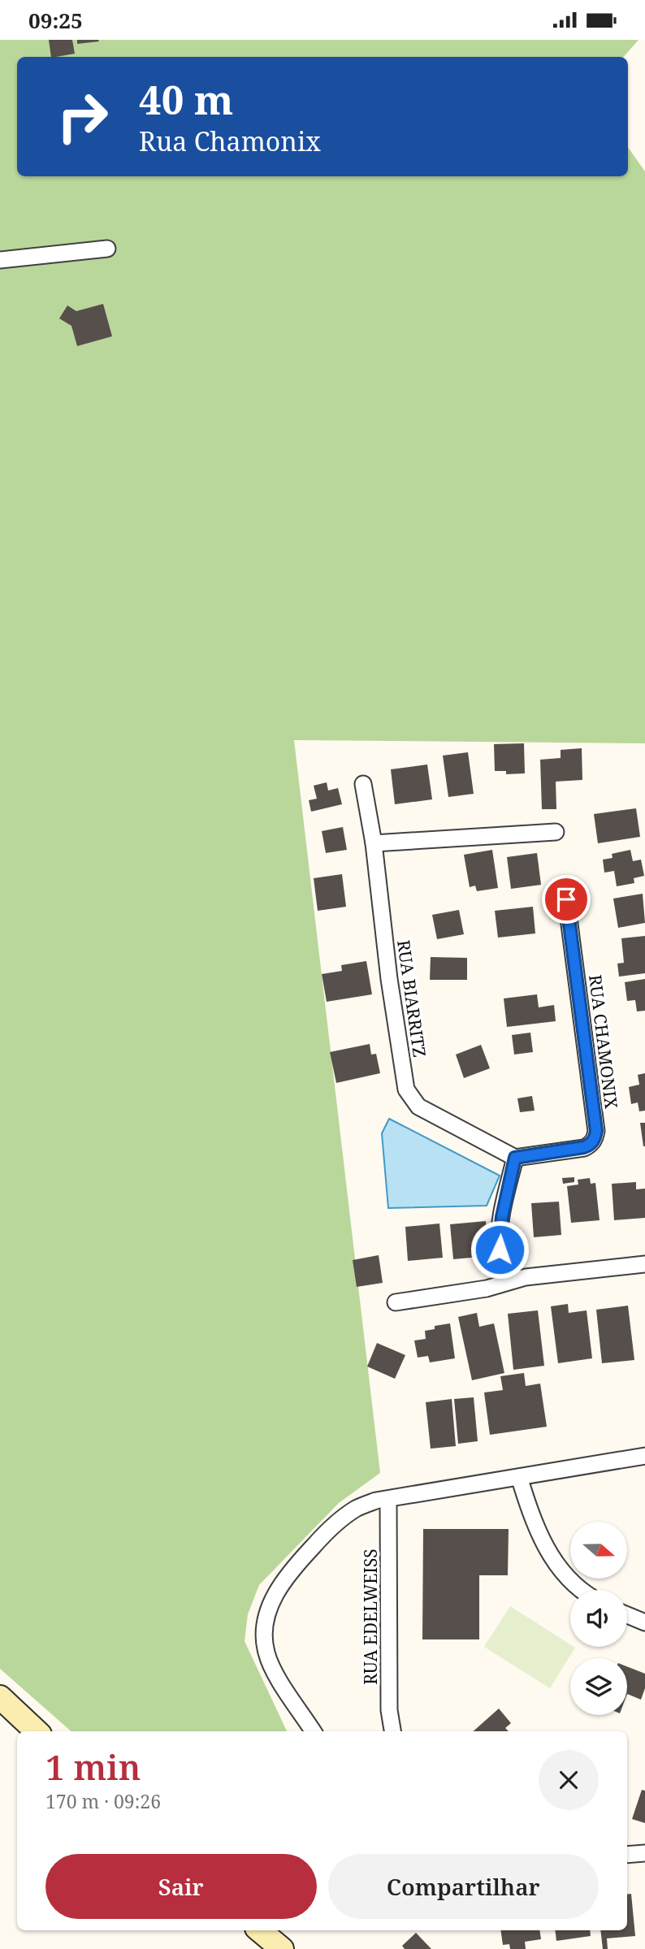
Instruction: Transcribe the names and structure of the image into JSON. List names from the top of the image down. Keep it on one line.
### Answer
{"streets":{"street":["RUA BIARRITZ","RUA CHAMONIX","RUA EDELWEISS"]},"crossings":[["RUA BIARRITZ","RUA CHAMONIX"]],"north":"right","page":{"status":"09:25","turn":["40 m","Rua Chamonix"],"heading":["1 min","170 m · 09:26"],"buttons":["Sair","Compartilhar"]}}
